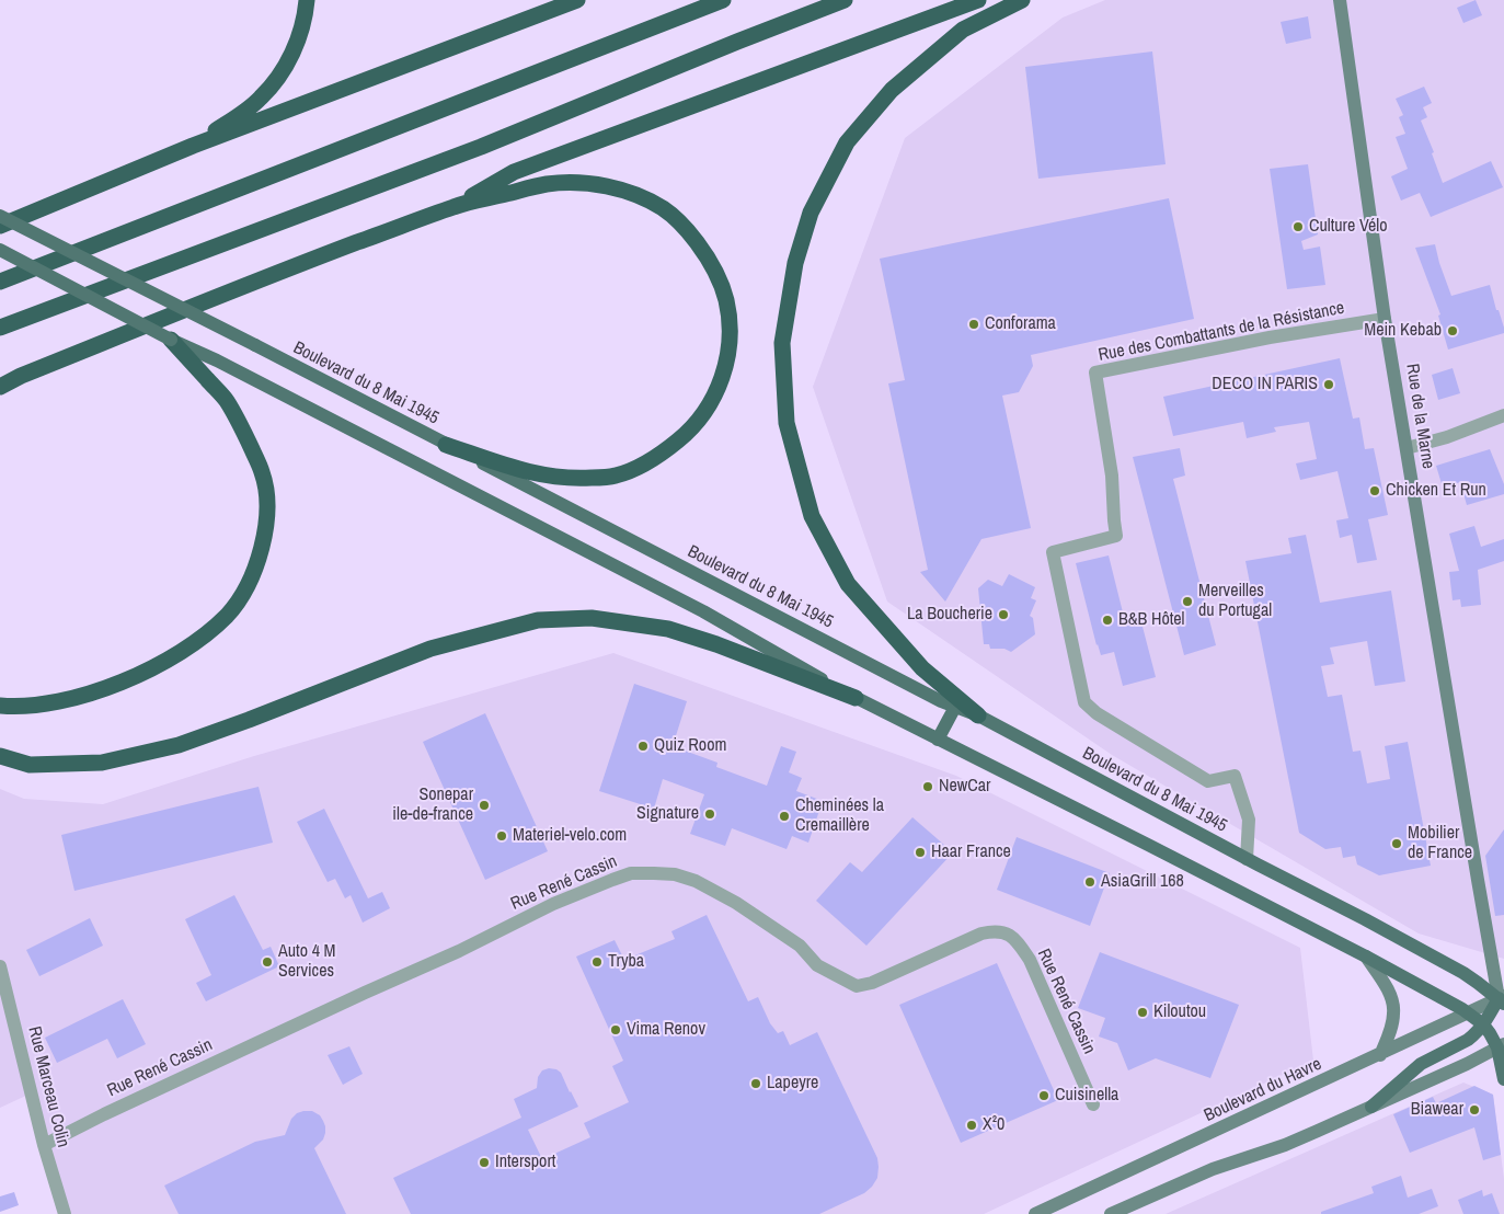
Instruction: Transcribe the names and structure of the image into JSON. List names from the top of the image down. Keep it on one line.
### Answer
{"streets":{"main road":["Boulevard du 8 Mai 1945","Rue de la Marne","Boulevard du Havre"],"street":["Rue des Combattants de la Résistance","Rue René Cassin","Rue Marceau Colin"]},"crossings":[["Rue des Combattants de la Résistance","Boulevard du 8 Mai 1945"],["Rue des Combattants de la Résistance","Rue de la Marne"],["Boulevard du 8 Mai 1945","Rue de la Marne"],["Boulevard du 8 Mai 1945","Boulevard du Havre"],["Rue de la Marne","Boulevard du Havre"],["Rue René Cassin","Rue Marceau Colin"]],"places":["Culture Vélo","Conforama","Mein Kebab","DECO IN PARIS","Chicken Et Run","Merveilles du Portugal","La Boucherie","B&B Hôtel","Quiz Room","NewCar","Sonepar ile-de-france","Signature","Cheminées la Cremaillère","Materiel-velo.com","Mobilier de France","Haar France","AsiaGrill 168","Auto 4 M Services","Tryba","Kiloutou","Vima Renov","Lapeyre","Cuisinella","Biawear","X²0","Intersport"]}
